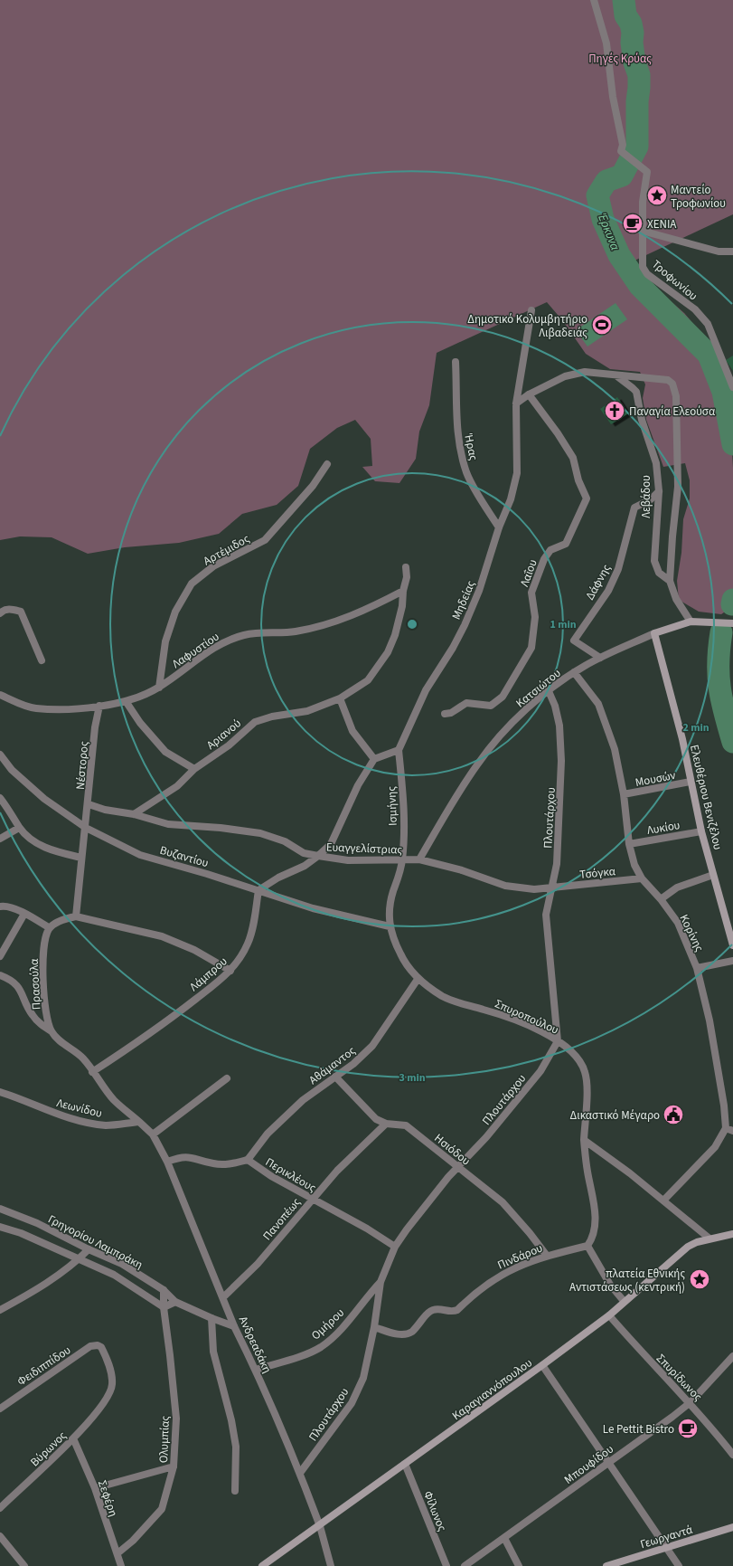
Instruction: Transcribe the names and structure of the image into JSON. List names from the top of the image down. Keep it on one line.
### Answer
{"streets":{"main road":["Κατσιώτου","Ελευθέριου Βενιζέλου","Καραγιαννόπουλου","Γεωργαντά"],"street":["Τροφωνίου","Ήρας","Λεβάδου","Αρτέμιδος","Λαΐου","Δάφνης","Μηδείας","Λαφυστίου","Αριανού","Νέστορος","Μουσών","Ισμήνης","Πλουτάρχου","Λυκίου","Ευαγγελίστριας","Βυζαντίου","Τσόγκα","Κορίνης","Λάμπρου","Πρασούλα","Σπυροπούλου","Αθάμαντος","Λεωνίδου","Ησιόδου","Περικλέους","Πανοπέως","Γρηγορίου Λαμπράκη","Πινδάρου","Ομήρου","Ανδρεαδάκη","Φειδιππίδου","Σπυρίδωνος","Ολυμπίας","Βύρωνος","Μπουφίδου","Σεφέρη","Φίλωνος"]},"crossings":[["Ήρας","Μηδείας"],["Λεβάδου","Δάφνης"],["Λεβάδου","Κατσιώτου"],["Αρτέμιδος","Λαφυστίου"],["Δάφνης","Κατσιώτου"],["Μηδείας","Ισμήνης"],["Λαφυστίου","Αριανού"],["Λαφυστίου","Νέστορος"],["Κατσιώτου","Ελευθέριου Βενιζέλου"],["Κατσιώτου","Πλουτάρχου"],["Κατσιώτου","Ευαγγελίστριας"],["Κατσιώτου","Κορίνης"],["Αριανού","Ευαγγελίστριας"],["Νέστορος","Ευαγγελίστριας"],["Νέστορος","Βυζαντίου"],["Μουσών","Ελευθέριου Βενιζέλου"],["Μουσών","Κορίνης"],["Ελευθέριου Βενιζέλου","Λυκίου"],["Ισμήνης","Ευαγγελίστριας"],["Ισμήνης","Σπυροπούλου"],["Πλουτάρχου","Ευαγγελίστριας"],["Πλουτάρχου","Τσόγκα"],["Πλουτάρχου","Σπυροπούλου"],["Πλουτάρχου","Ησιόδου"],["Πλουτάρχου","Περικλέους"],["Πλουτάρχου","Πινδάρου"],["Πλουτάρχου","Ομήρου"],["Πλουτάρχου","Ανδρεαδάκη"],["Λυκίου","Κορίνης"],["Ευαγγελίστριας","Τσόγκα"],["Ευαγγελίστριας","Σπυροπούλου"],["Βυζαντίου","Λάμπρου"],["Βυζαντίου","Σπυροπούλου"],["Τσόγκα","Κορίνης"],["Λάμπρου","Πρασούλα"],["Πρασούλα","Λεωνίδου"],["Σπυροπούλου","Αθάμαντος"],["Σπυροπούλου","Πινδάρου"],["Αθάμαντος","Ησιόδου"],["Αθάμαντος","Περικλέους"],["Ησιόδου","Πανοπέως"],["Ησιόδου","Πινδάρου"],["Περικλέους","Πανοπέως"],["Περικλέους","Ανδρεαδάκη"],["Πανοπέως","Ανδρεαδάκη"],["Γρηγορίου Λαμπράκη","Ανδρεαδάκη"],["Γρηγορίου Λαμπράκη","Ολυμπίας"],["Ομήρου","Ανδρεαδάκη"],["Ανδρεαδάκη","Καραγιαννόπουλου"],["Φειδιππίδου","Βύρωνος"],["Σπυρίδωνος","Καραγιαννόπουλου"],["Σπυρίδωνος","Μπουφίδου"],["Καραγιαννόπουλου","Φίλωνος"],["Ολυμπίας","Σεφέρη"],["Βύρωνος","Σεφέρη"]],"water":["Έρκυνα"],"parks":["Πηγές Κρύας"],"places":{"place":["Μαντείο Τροφωνίου","πλατεία Εθνικής Αντιστάσεως (κεντρική)"],"cafe":["XENIA","Le Pettit Bistro"],"sports":["Δημοτικό Κολυμβητήριο Λιβαδειάς"],"church":["Παναγία Ελεούσα"],"public building":["Δικαστικό Μέγαρο"]},"rings":["1 min","2 min","3 min"]}
